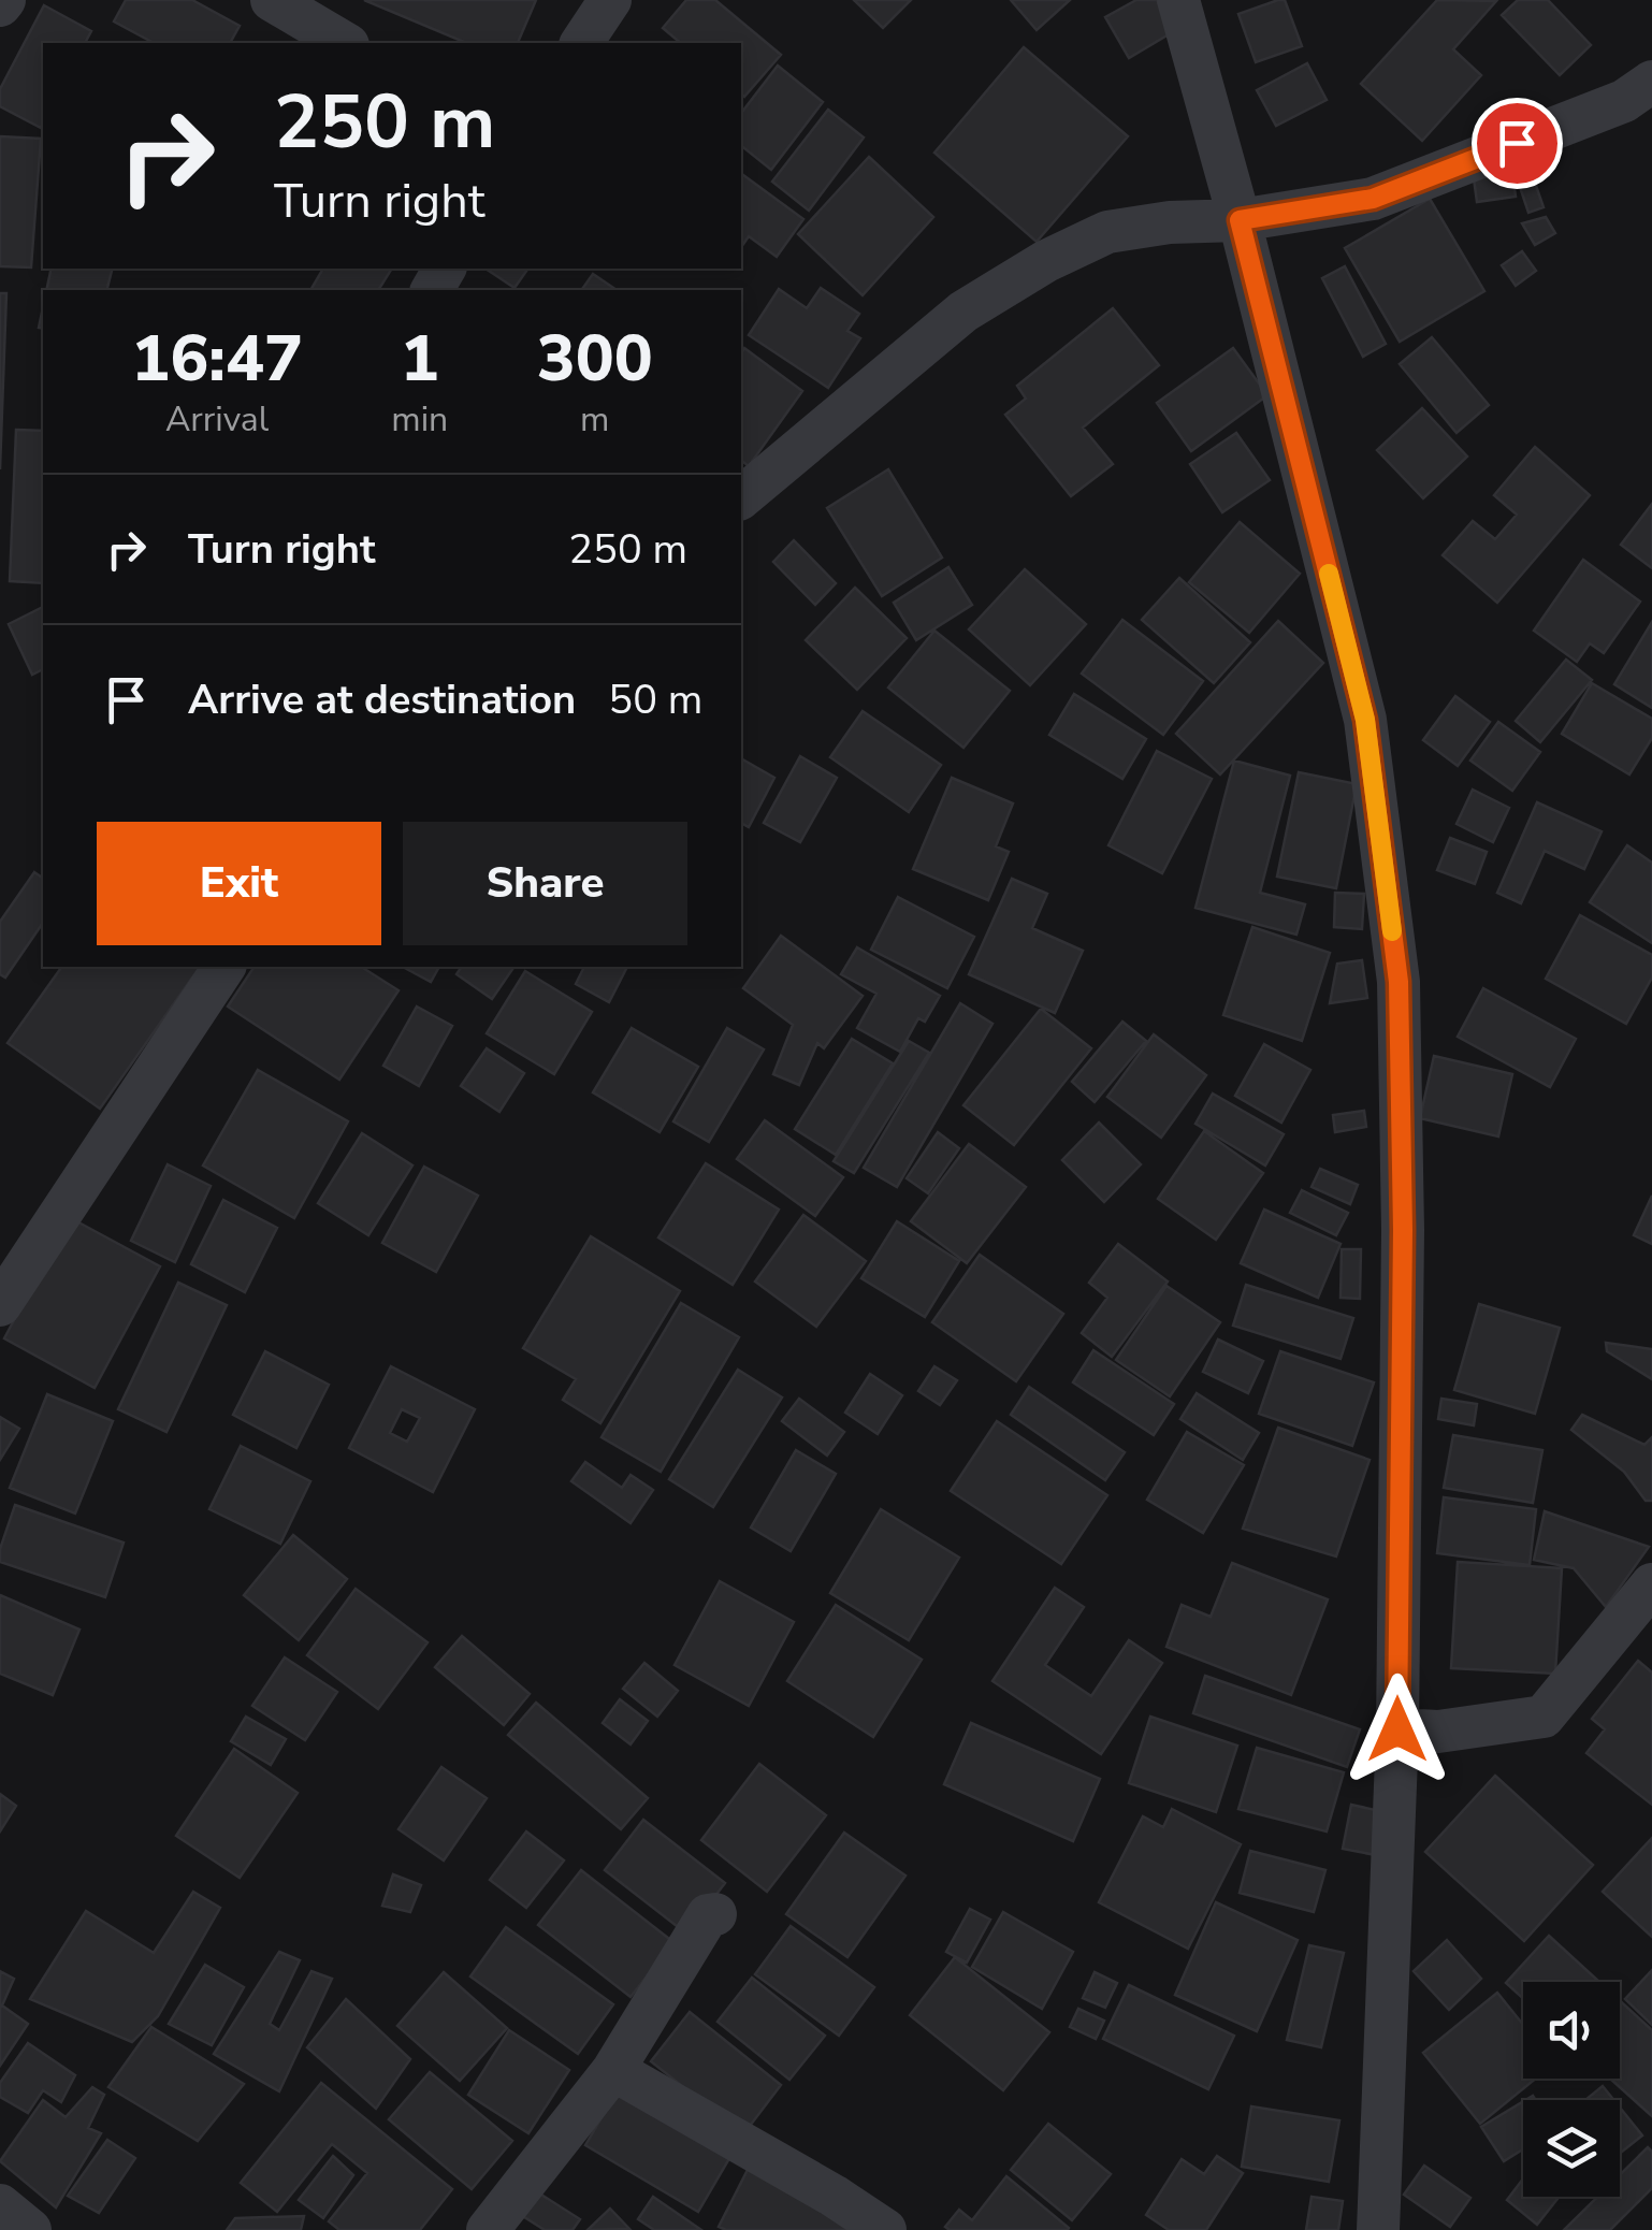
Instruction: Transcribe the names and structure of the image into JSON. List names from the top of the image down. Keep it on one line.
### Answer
{"page":{"turn":["250 m","Turn right"],"eta":["16:47","Arrival","1","min","300","m"],"list":[{"name":"Turn right","value":"250 m"},{"name":"Arrive at destination","value":"50 m"}],"buttons":["Exit","Share"]}}
